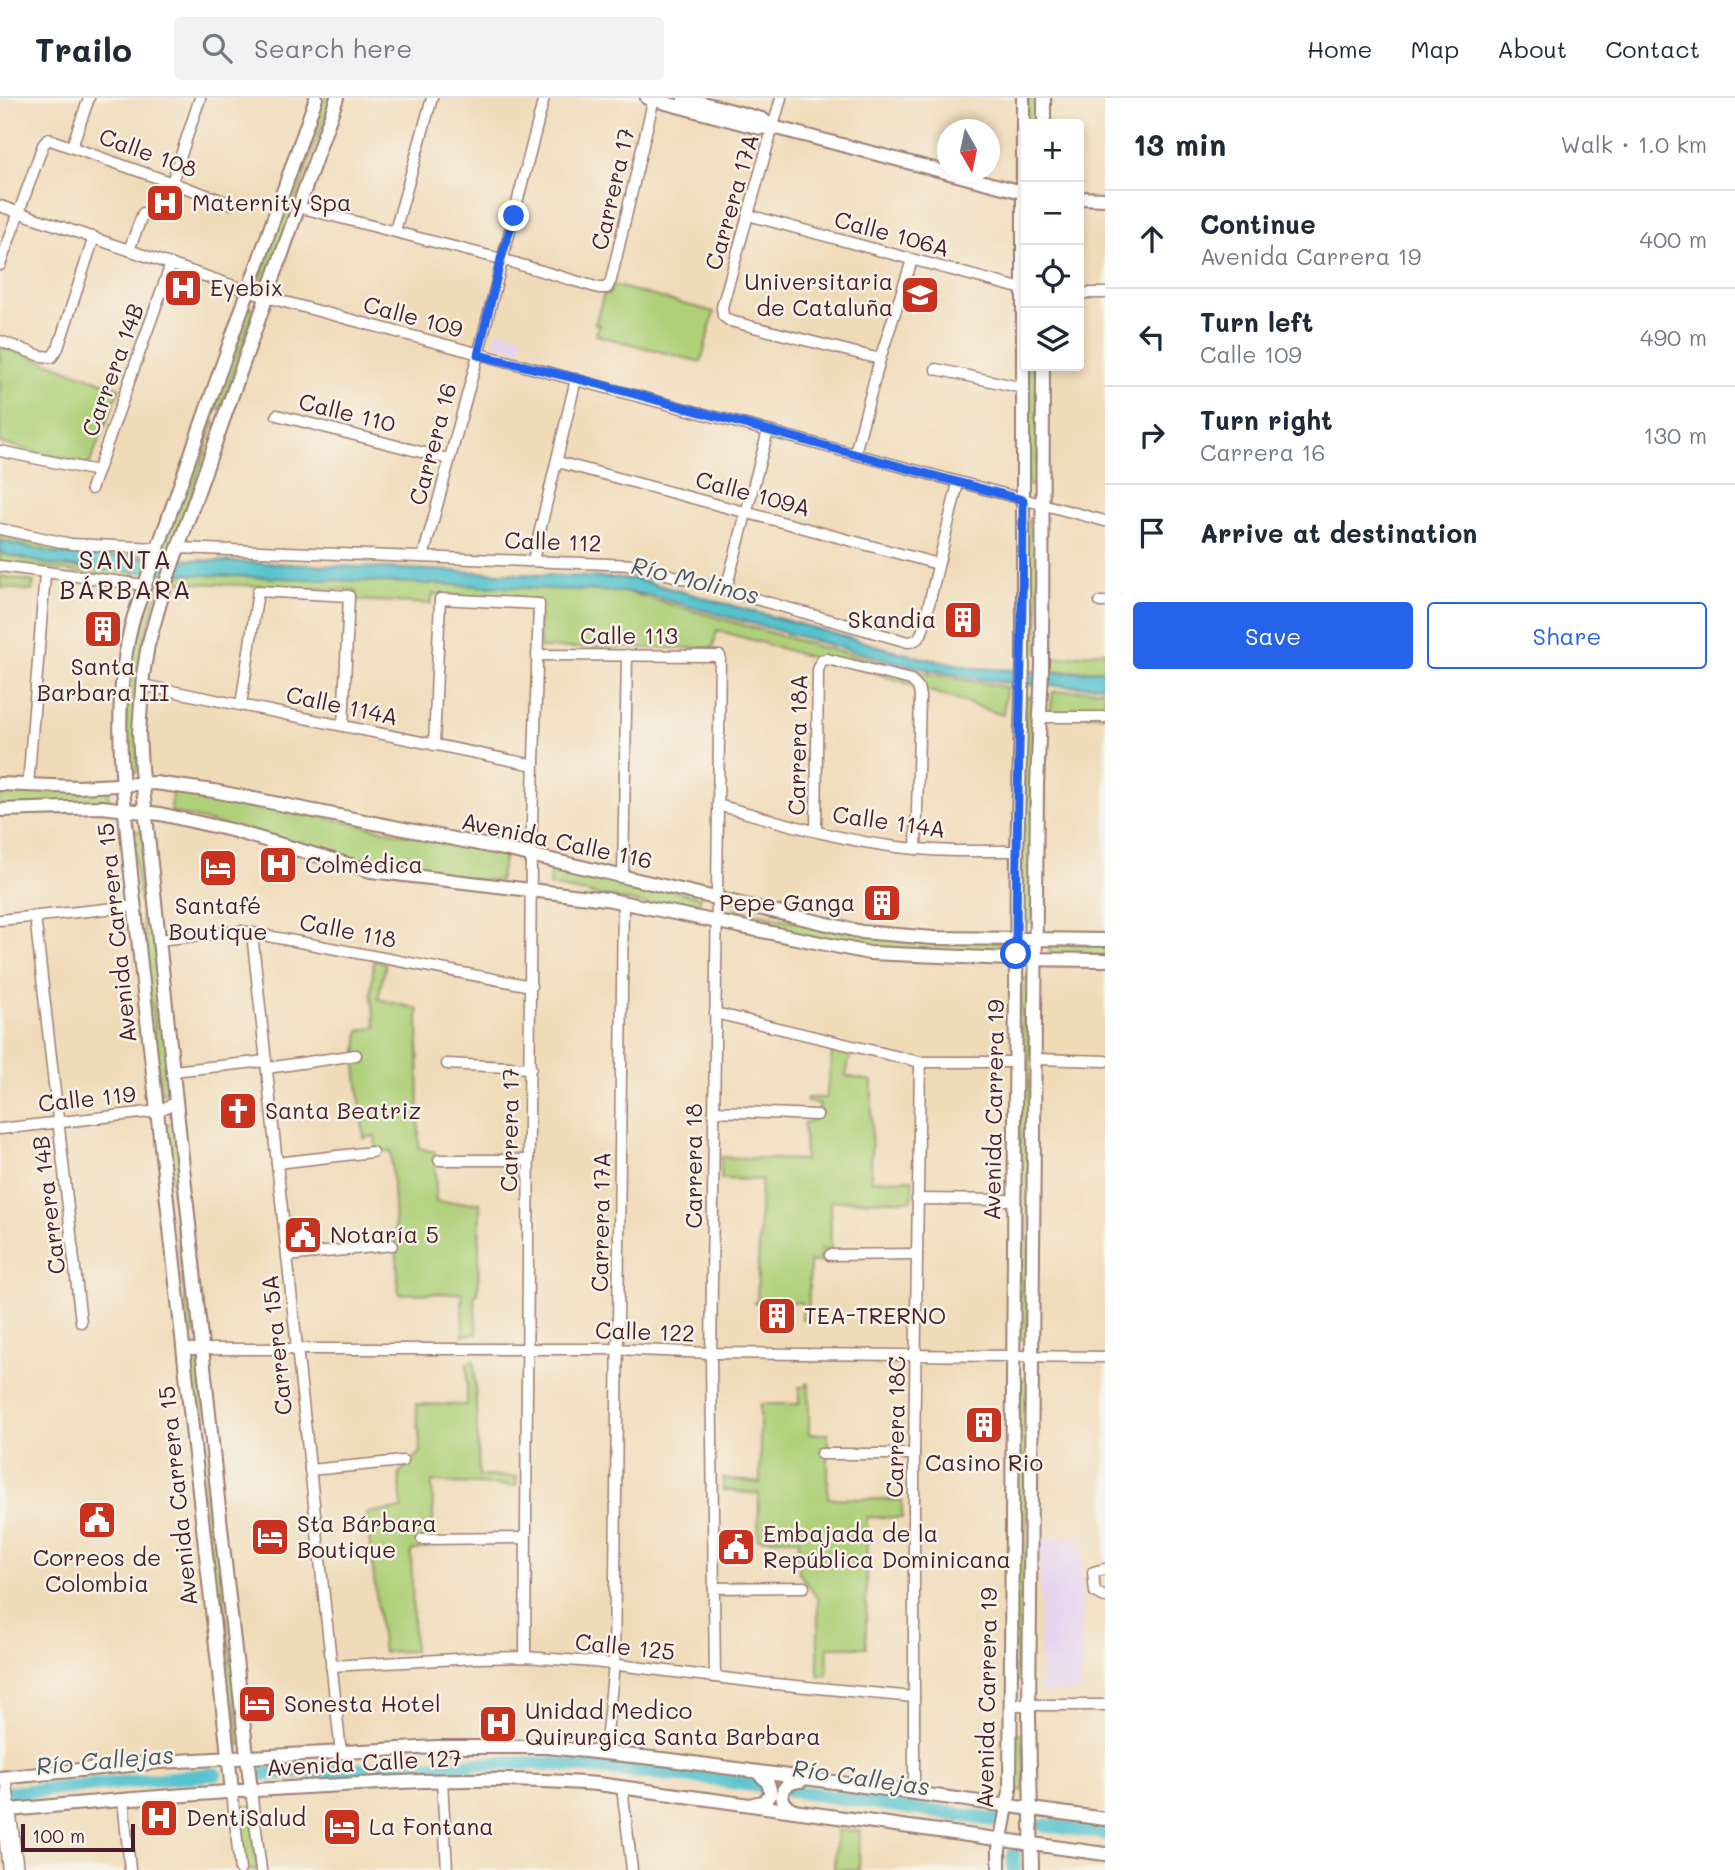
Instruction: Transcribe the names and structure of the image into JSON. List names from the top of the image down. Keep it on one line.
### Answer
{"streets":{"main road":["Avenida Calle 116","Avenida Carrera 15","Avenida Carrera 19","Avenida Calle 127"],"street":["Calle 108","Carrera 17","Carrera 17A","Calle 106A","Calle 109","Carrera 14B","Calle 110","Carrera 16","Calle 109A","Calle 112","Calle 113","Calle 114A","Carrera 18A","Calle 118","Calle 119","Carrera 18","Calle 122","Carrera 15A","Carrera 18C","Calle 125"]},"crossings":[["Calle 108","Calle 109"],["Carrera 17","Carrera 16"],["Carrera 17","Calle 113"],["Carrera 17","Calle 114A"],["Carrera 17","Avenida Calle 116"],["Carrera 17","Calle 118"],["Carrera 17","Calle 122"],["Carrera 17","Calle 125"],["Carrera 17A","Calle 106A"],["Carrera 17A","Avenida Calle 116"],["Carrera 17A","Calle 122"],["Carrera 17A","Calle 125"],["Carrera 17A","Avenida Calle 127"],["Calle 109","Carrera 14B"],["Calle 109","Carrera 16"],["Calle 109","Avenida Carrera 15"],["Calle 109","Avenida Carrera 19"],["Carrera 14B","Calle 119"],["Calle 110","Carrera 16"],["Carrera 16","Calle 112"],["Calle 109A","Calle 112"],["Calle 112","Avenida Carrera 15"],["Calle 113","Carrera 18"],["Calle 114A","Carrera 18A"],["Calle 114A","Avenida Carrera 15"],["Calle 114A","Avenida Carrera 19"],["Calle 114A","Carrera 18"],["Avenida Calle 116","Avenida Carrera 15"],["Avenida Calle 116","Avenida Carrera 19"],["Avenida Calle 116","Carrera 18"],["Calle 118","Avenida Carrera 15"],["Calle 118","Carrera 15A"],["Avenida Carrera 15","Calle 119"],["Avenida Carrera 15","Calle 122"],["Avenida Carrera 15","Avenida Calle 127"],["Avenida Carrera 19","Calle 122"],["Avenida Carrera 19","Avenida Calle 127"],["Carrera 18","Calle 122"],["Carrera 18","Calle 125"],["Calle 122","Carrera 15A"],["Calle 122","Carrera 18C"],["Carrera 15A","Calle 125"],["Carrera 15A","Avenida Calle 127"],["Carrera 18C","Calle 125"],["Carrera 18C","Avenida Calle 127"]],"districts":["SANTA BÁRBARA"],"water":["Río Molinos","Río Callejas"],"places":{"hospital":["Maternity Spa","Eyebix","Colmédica","Unidad Medico Quirurgica Santa Barbara","DentiSalud"],"school or university":["Universitaria de Cataluña"],"building":["Skandia","Santa Barbara III","Pepe Ganga","TEA-TRERNO","Casino Rio"],"hotel":["Santafé Boutique","Sta Bárbara Boutique","Sonesta Hotel","La Fontana"],"church":["Santa Beatriz"],"public building":["Notaría 5","Correos de Colombia","Embajada de la República Dominicana"]},"scale_bar":"100 m","north":"bottom","page":{"header":"Trailo","search":"Search here","nav":["Home","Map","About","Contact"],"heading":["13 min","Walk · 1.0 km"],"map_buttons":["+","−"],"list":[["Continue","Avenida Carrera 19","400 m"],["Turn left","Calle 109","490 m"],["Turn right","Carrera 16","130 m"],"Arrive at destination"],"buttons":["Save","Share"],"scale":"100 m"}}
